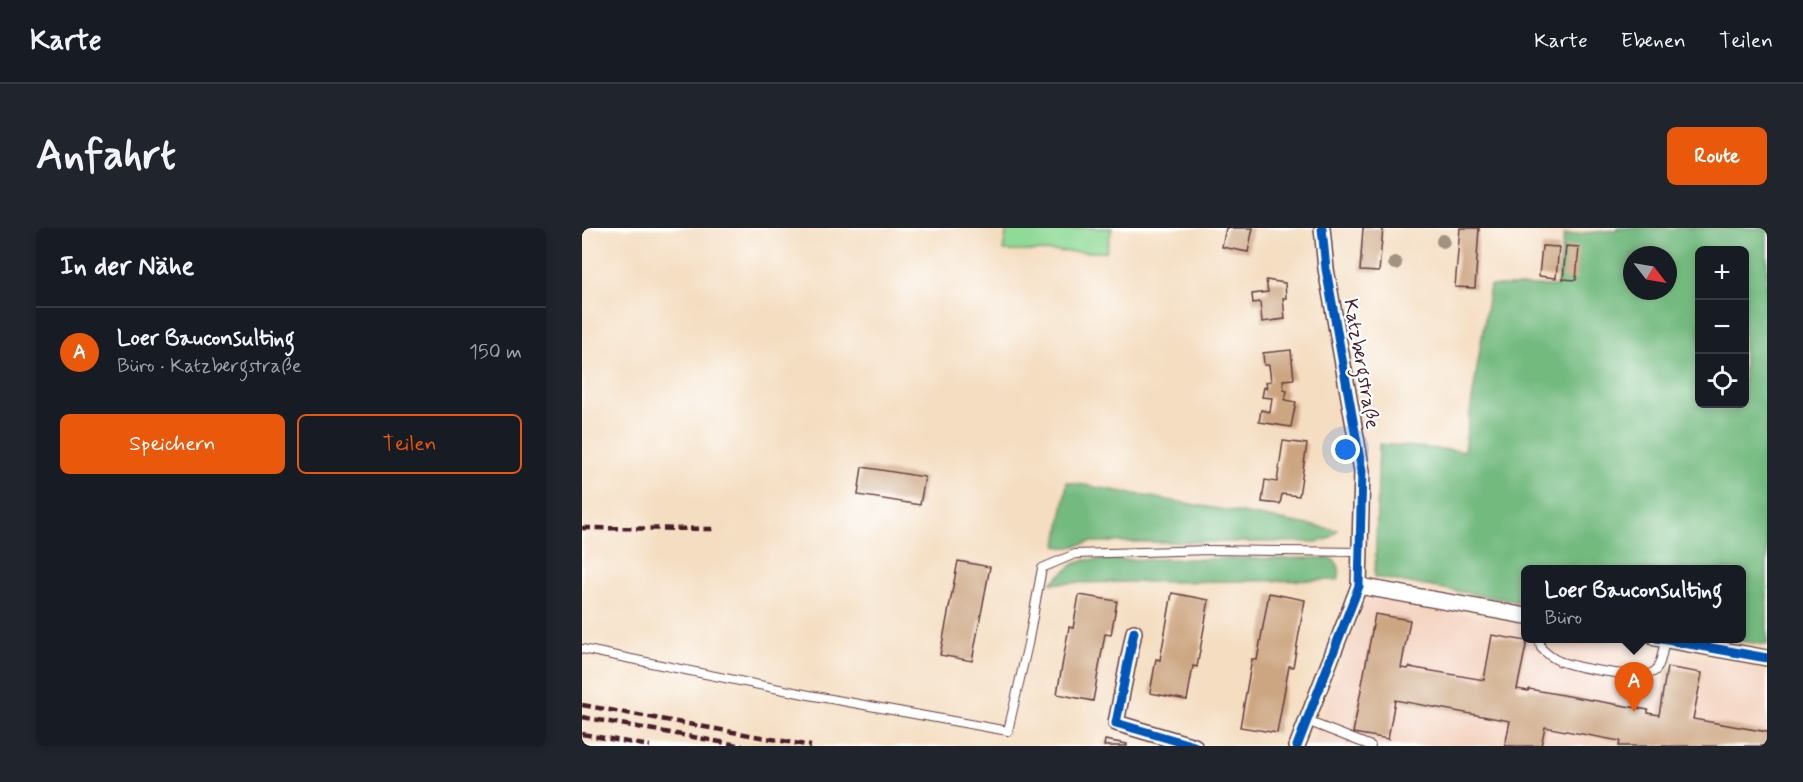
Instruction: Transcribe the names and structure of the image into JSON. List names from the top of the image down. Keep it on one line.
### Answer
{"streets":{"street":["Katzbergstraße"]},"north":"bottom right","page":{"header":"Karte","nav":["Karte","Ebenen","Teilen"],"buttons":["Route",["Speichern","Teilen"]],"title":"Anfahrt","heading":"In der Nähe","map_buttons":["+","−"],"list":[{"mark":"A","name":"Loer Bauconsulting","note":"Büro · Katzbergstraße","value":"150 m"}],"popup":["Loer Bauconsulting","Büro"],"pins":"A"}}
